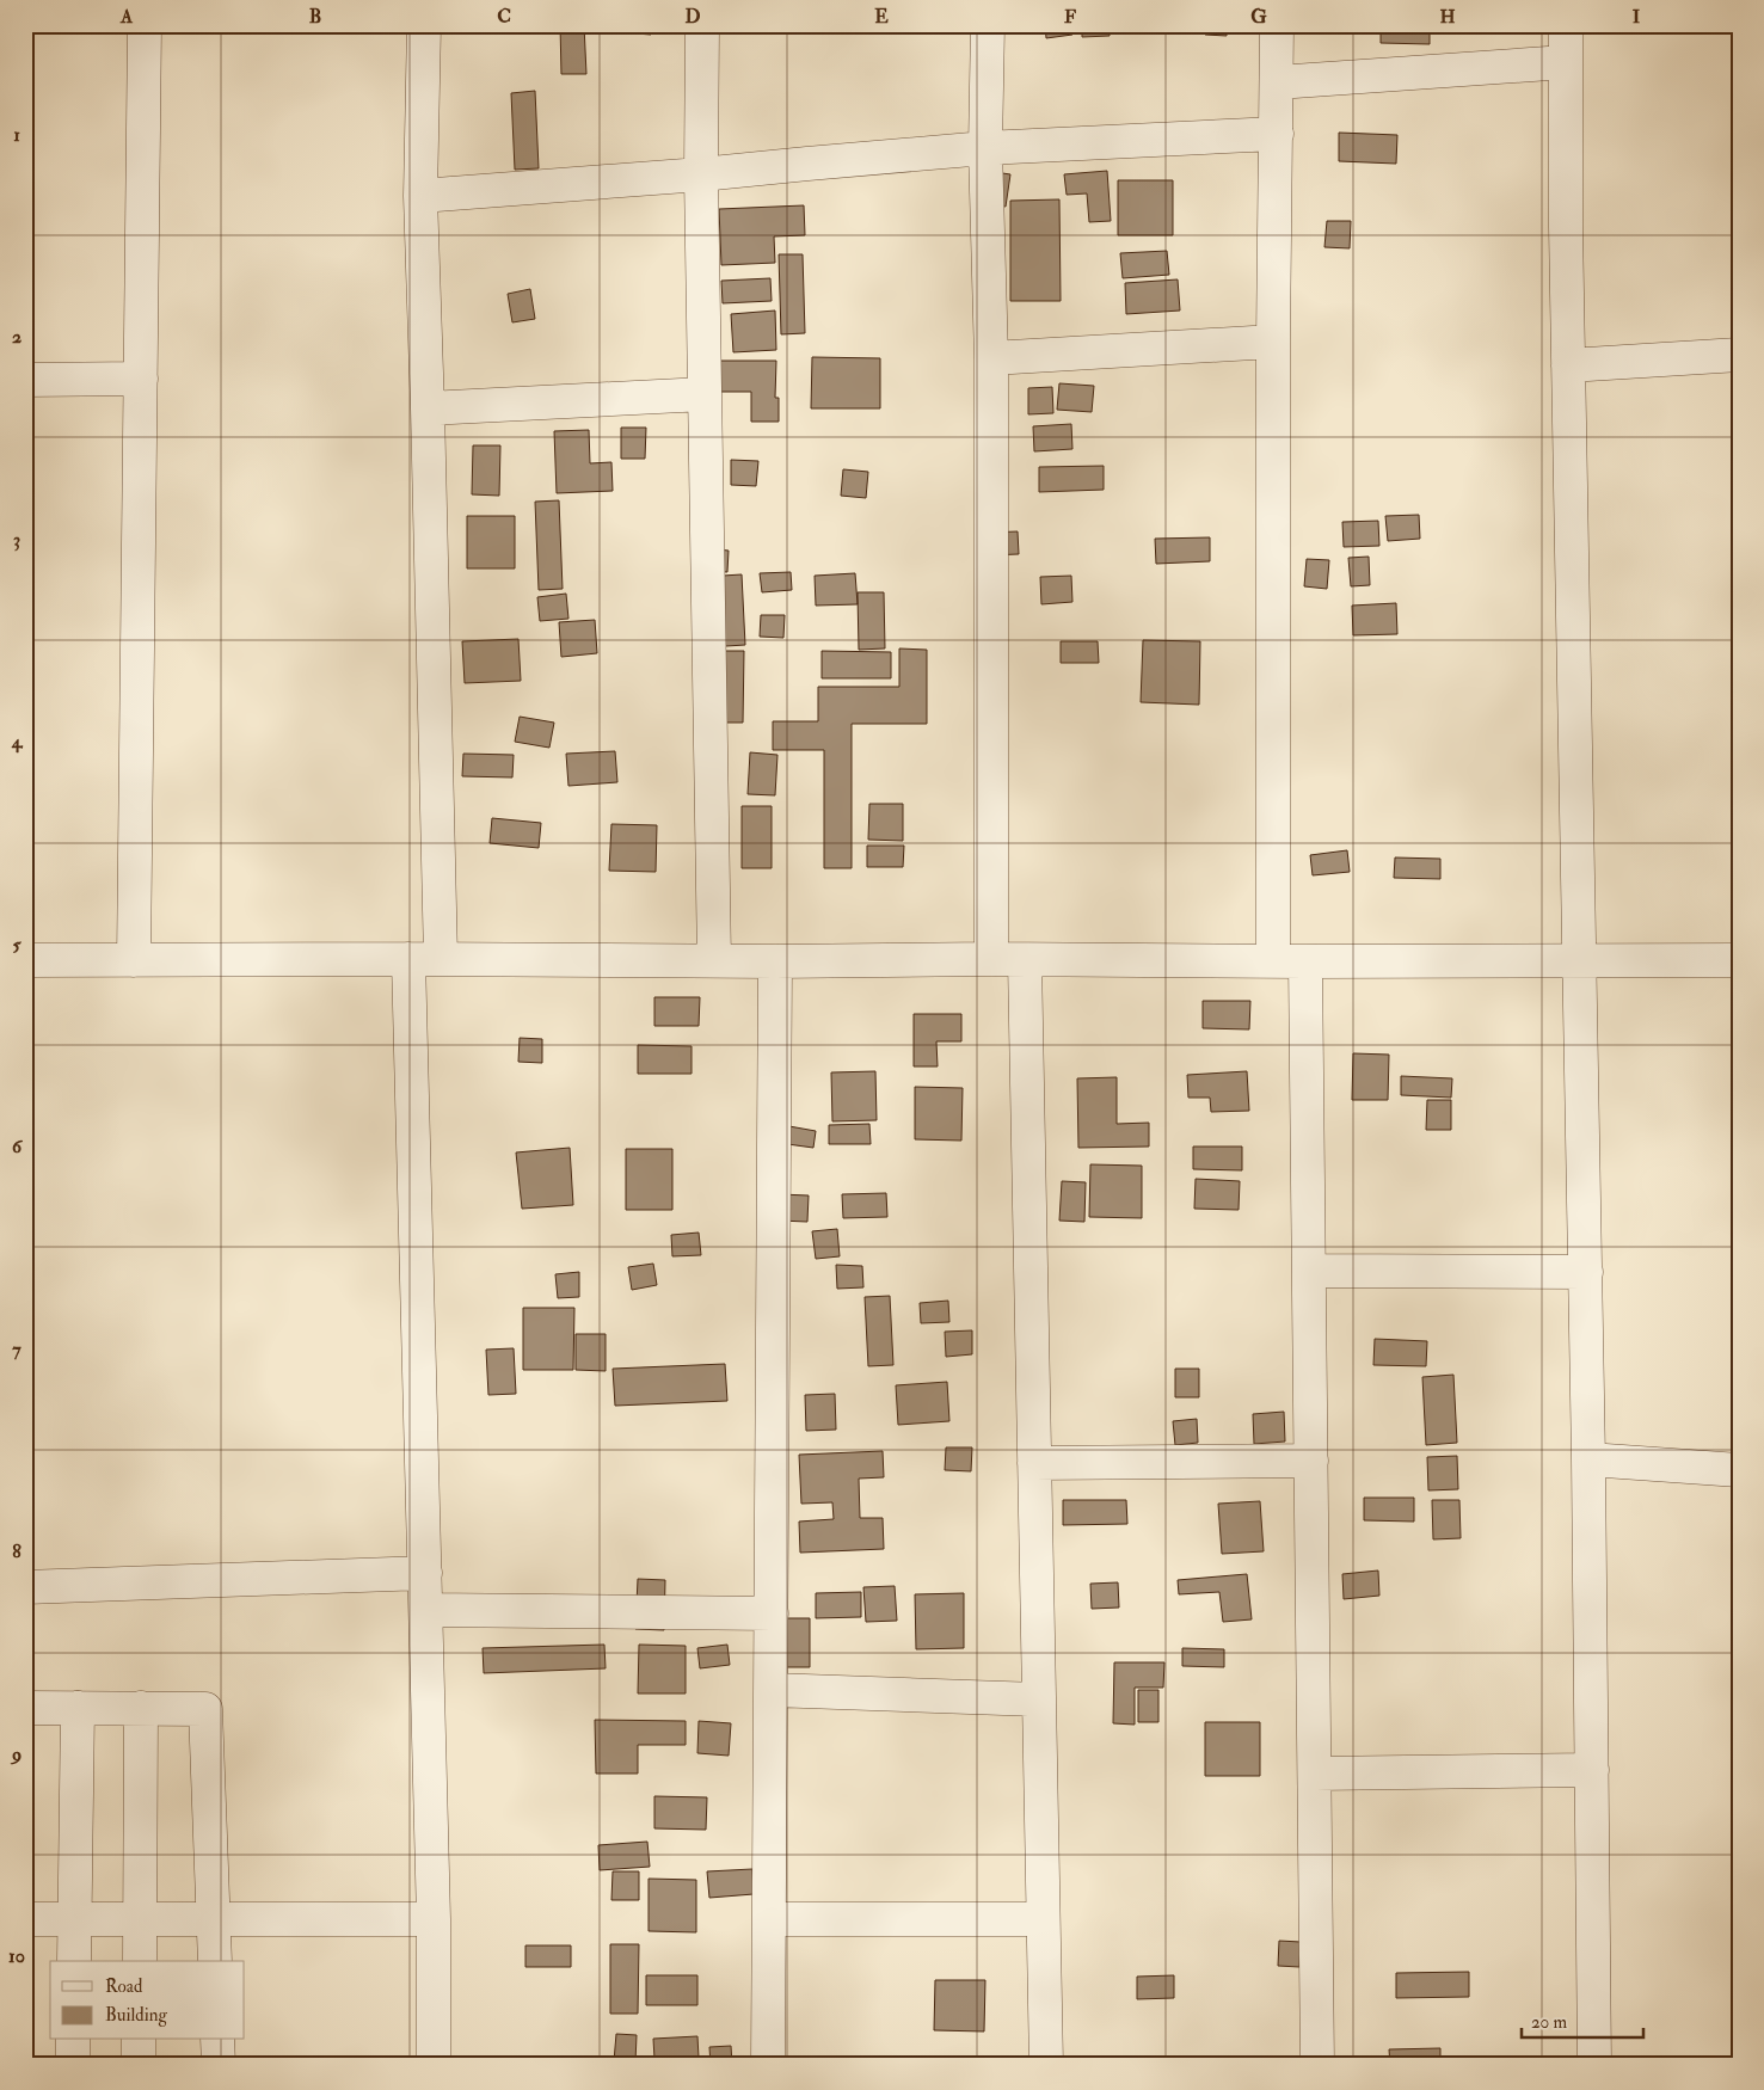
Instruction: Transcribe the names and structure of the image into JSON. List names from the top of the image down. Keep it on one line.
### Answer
{"legend":["Road","Building"],"scale_bar":"20 m","grid":{"columns":["A","B","C","D","E","F","G","H","I"],"rows":["1","2","3","4","5","6","7","8","9","10"]}}
